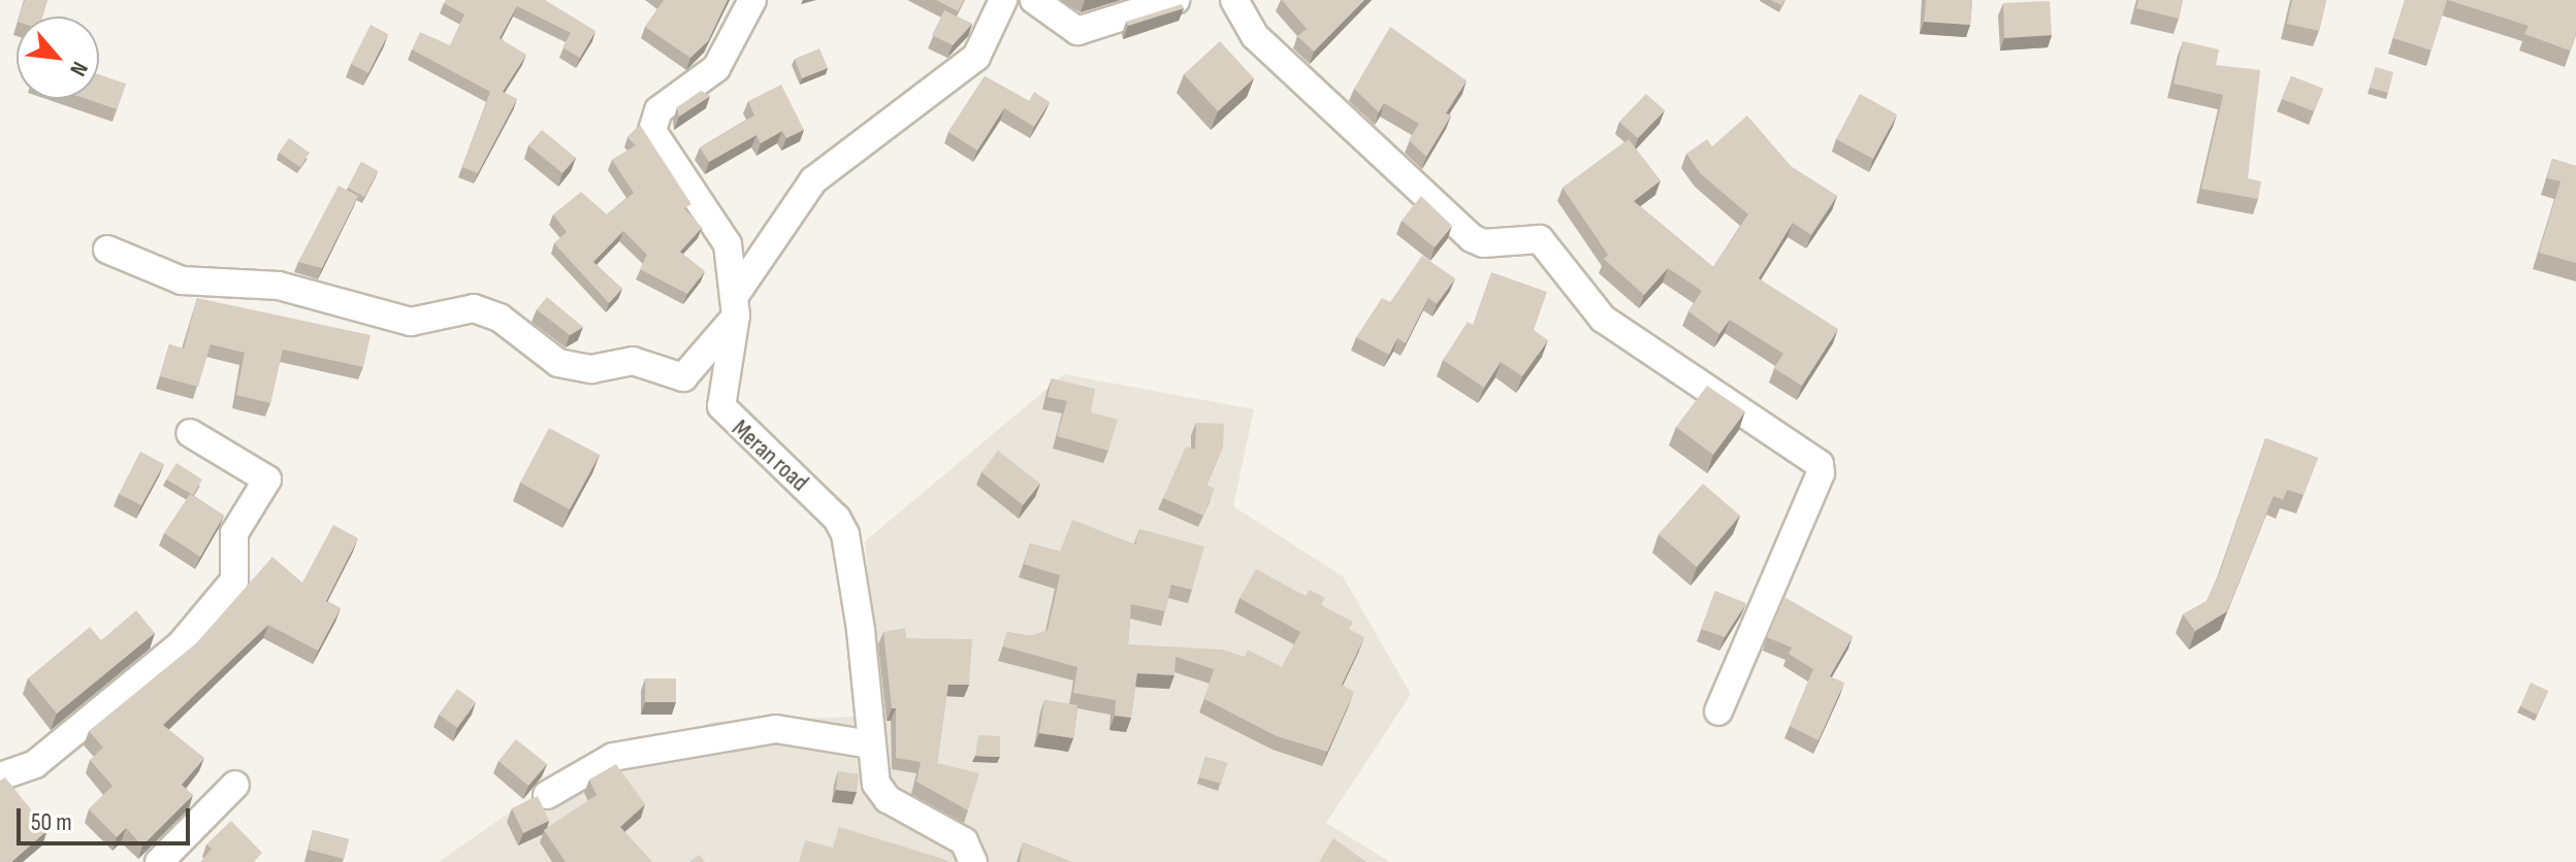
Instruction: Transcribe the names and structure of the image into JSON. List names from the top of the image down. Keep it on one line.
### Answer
{"streets":{"street":["Meran road"]},"scale_bar":"50 m","north":"bottom right"}
